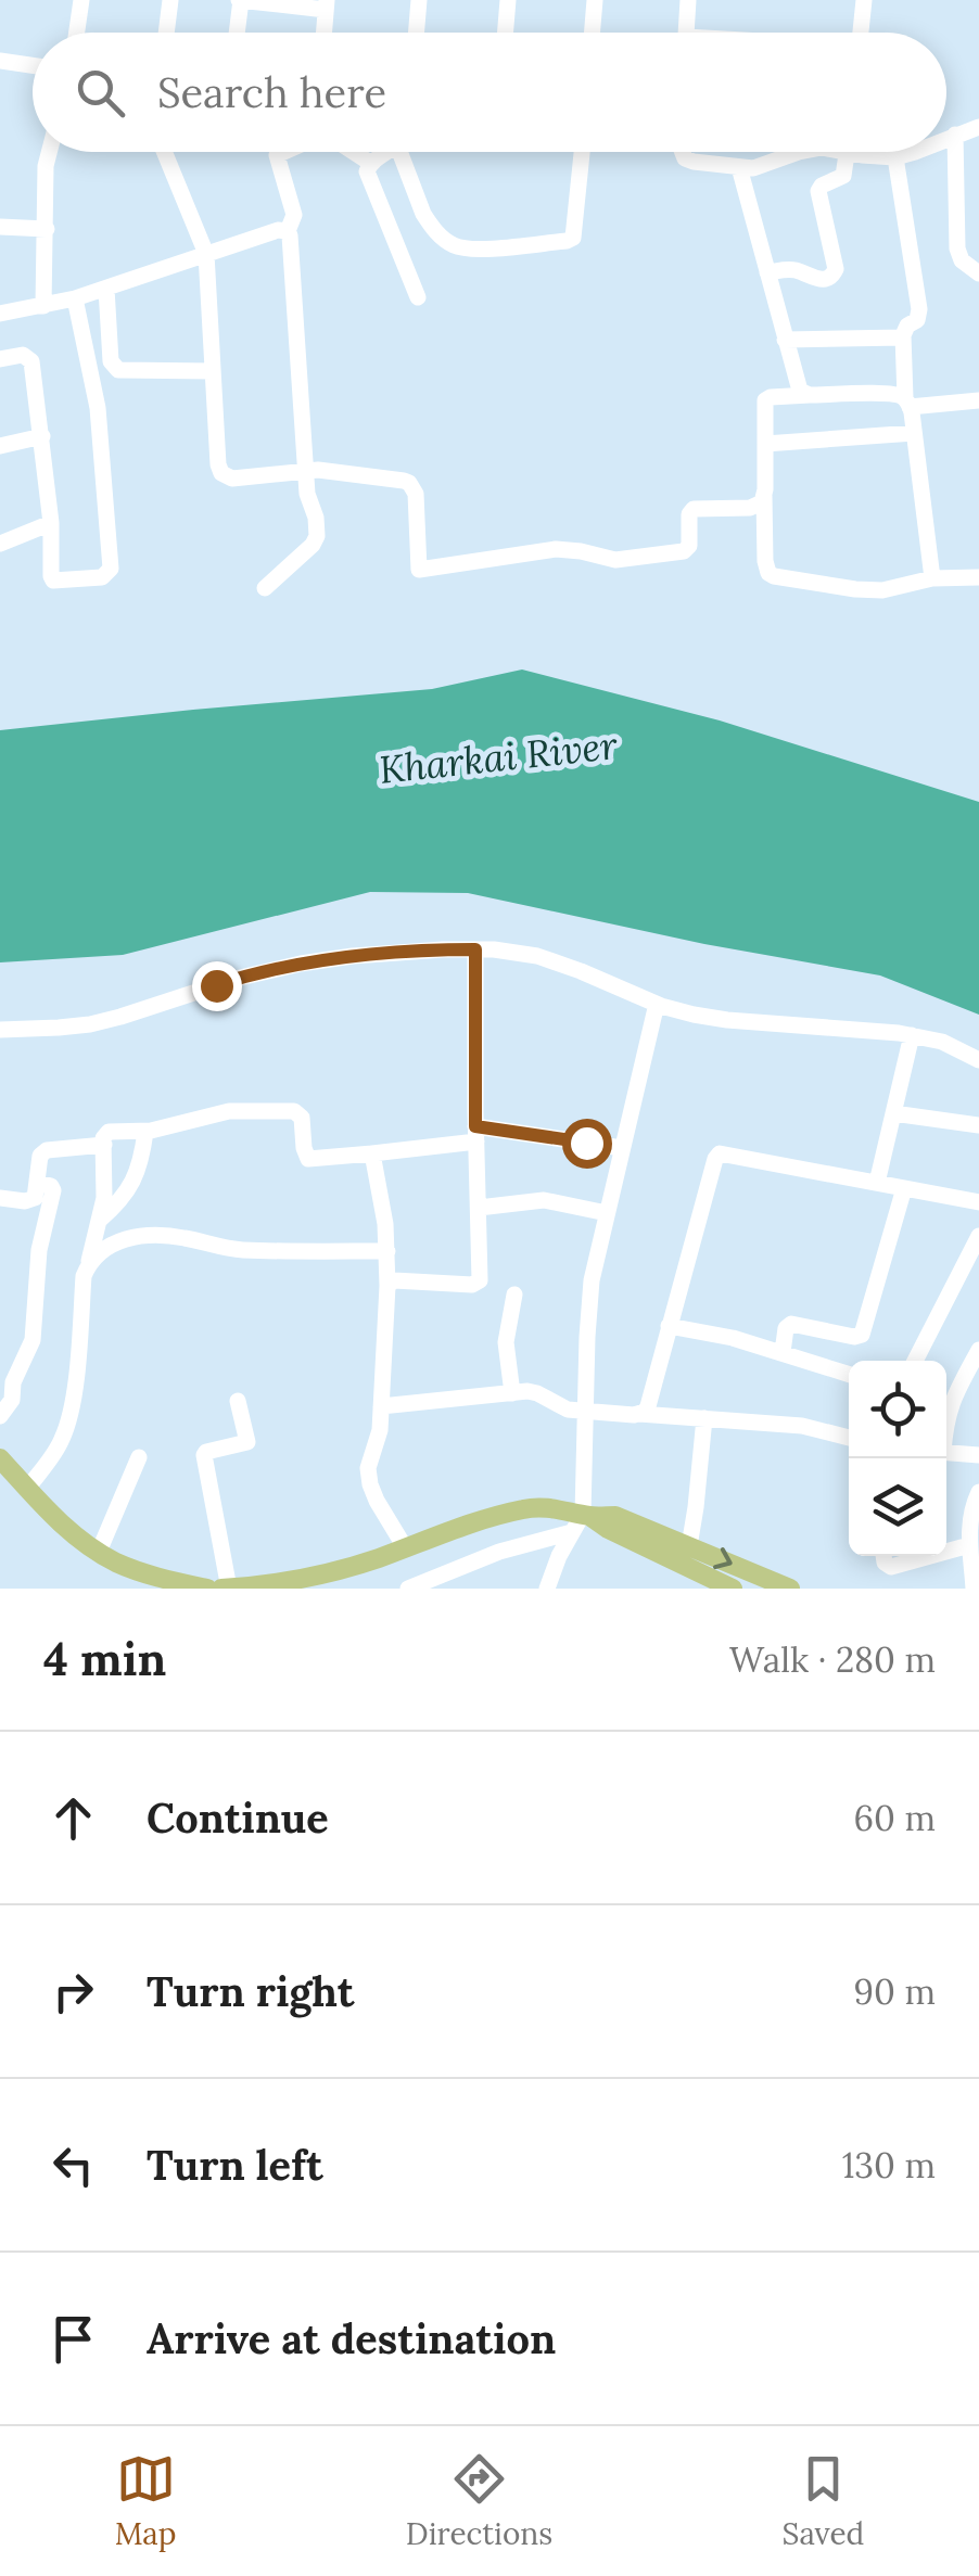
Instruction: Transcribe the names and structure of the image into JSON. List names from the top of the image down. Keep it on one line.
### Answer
{"water":["Kharkai River"],"page":{"search":"Search here","heading":["4 min","Walk · 280 m"],"list":[["Continue","60 m"],["Turn right","90 m"],["Turn left","130 m"],"Arrive at destination"],"nav":["Map","Directions","Saved"]}}
